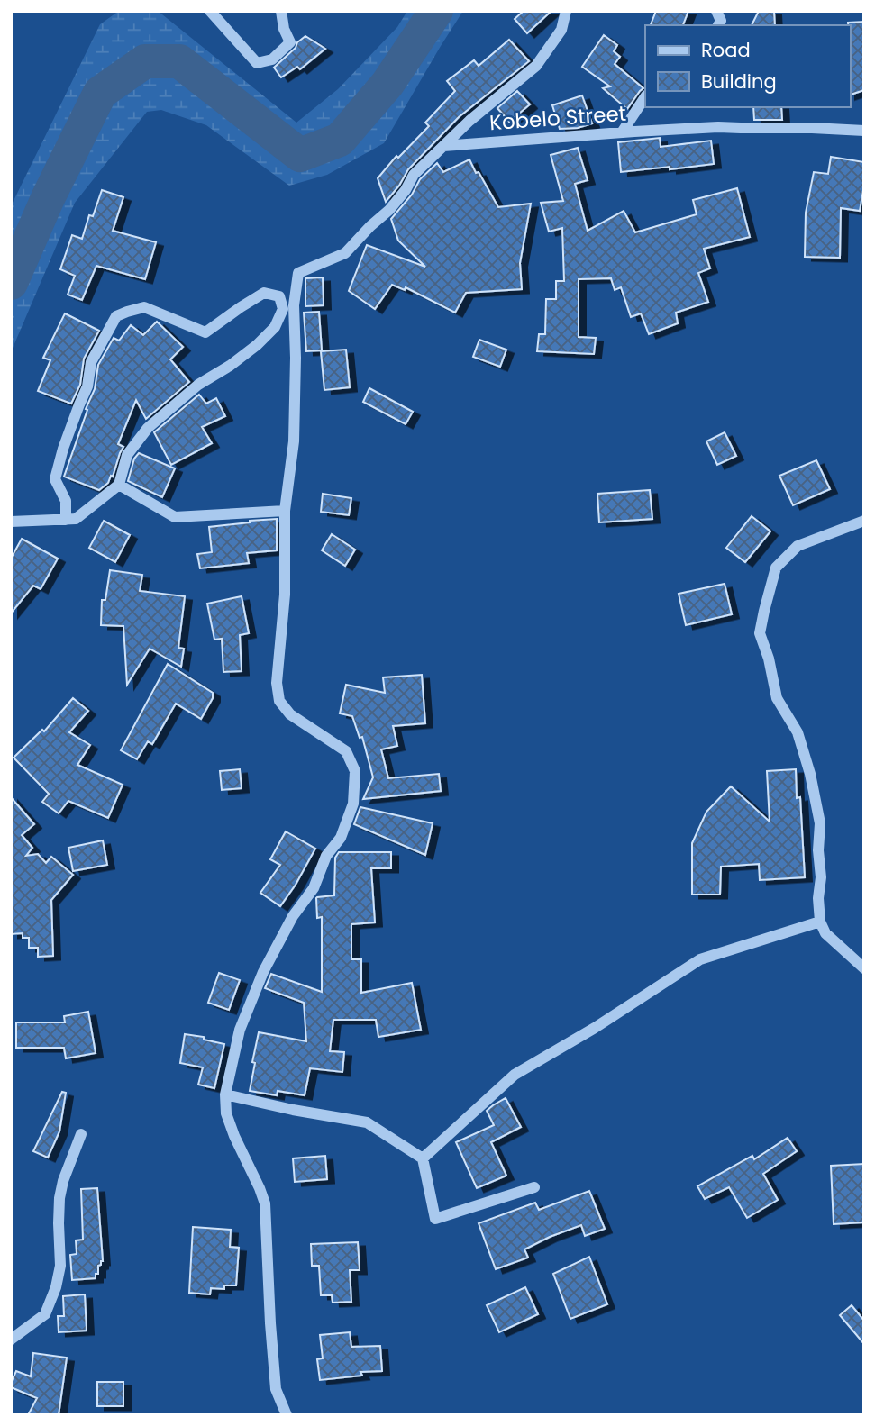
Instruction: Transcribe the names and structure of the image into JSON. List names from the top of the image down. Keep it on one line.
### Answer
{"streets":{"street":["Kobelo Street"]},"legend":["Road","Building"]}
